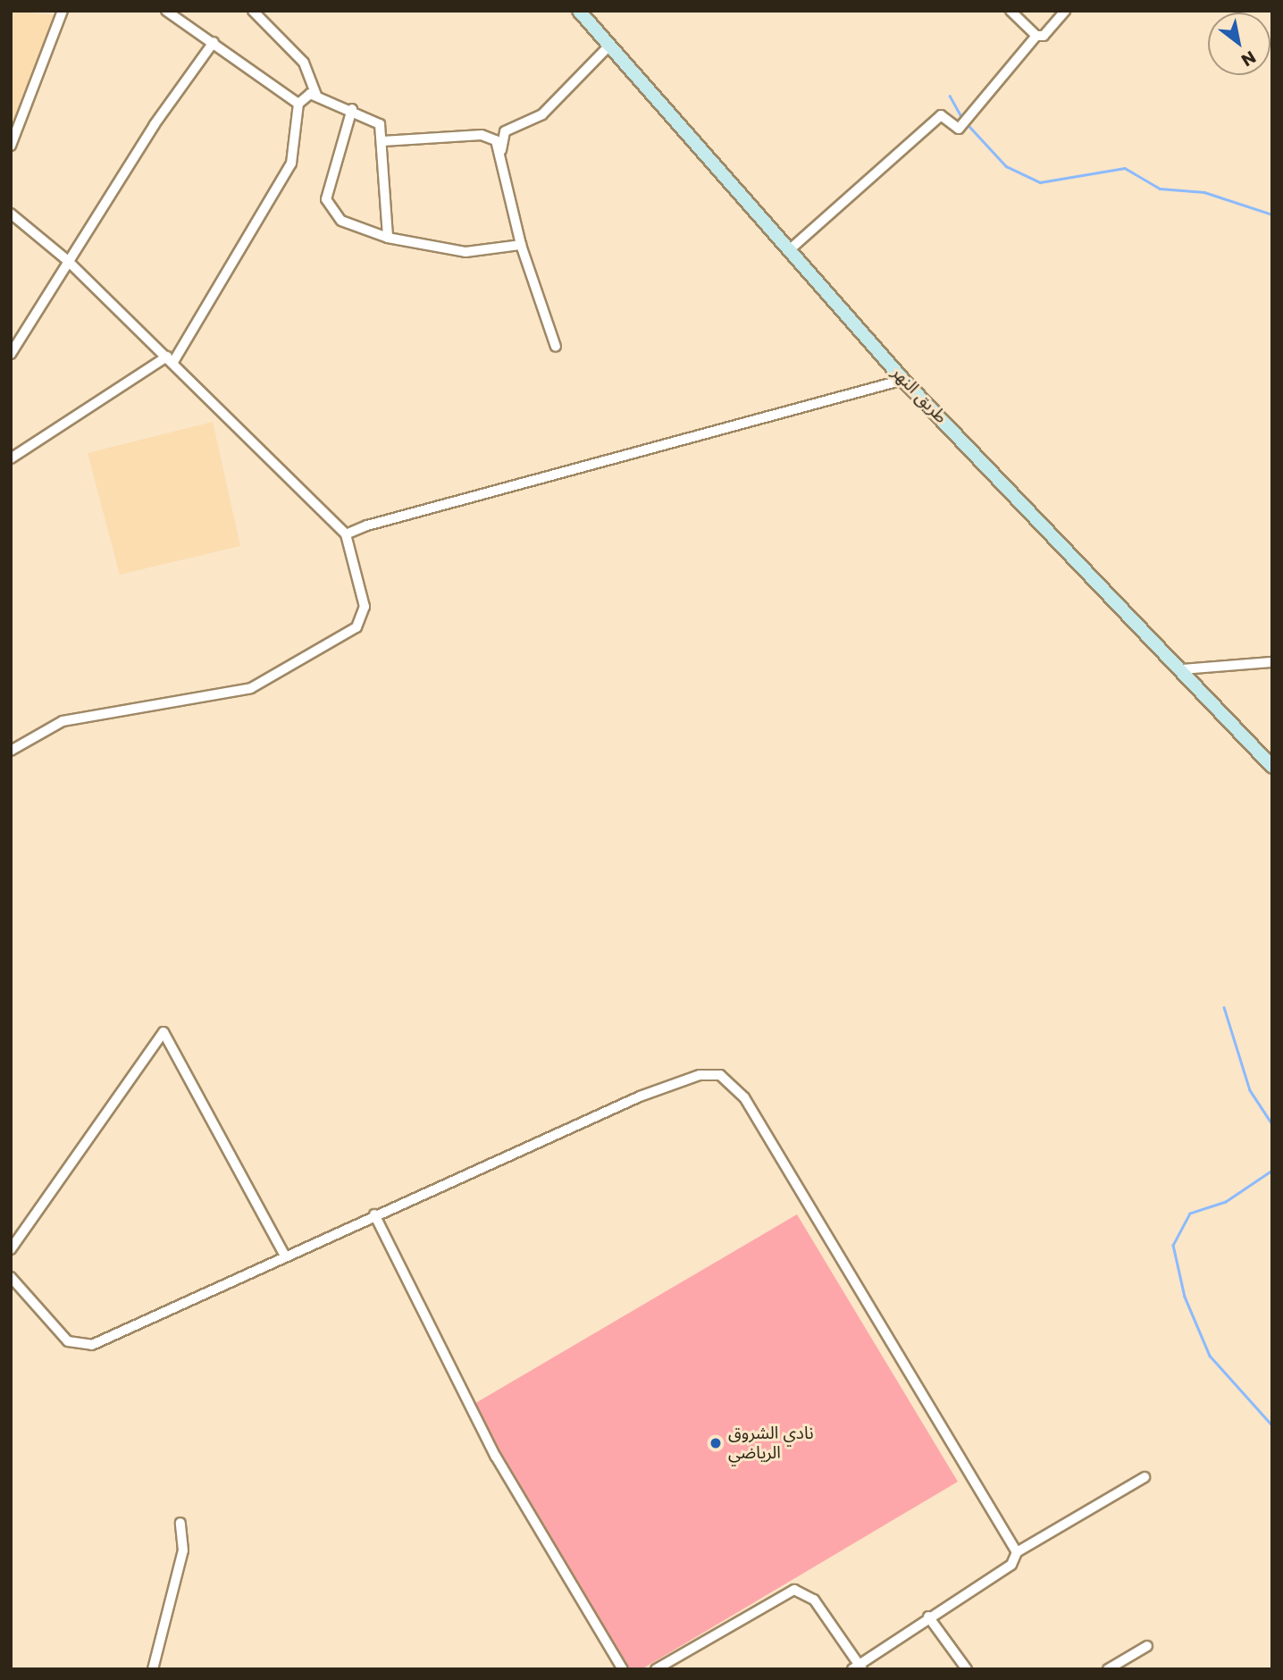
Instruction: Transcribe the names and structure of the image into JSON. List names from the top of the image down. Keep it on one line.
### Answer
{"streets":{"main road":["طريق النهر"]},"places":["نادي الشروق الرياضي"],"north":"bottom right"}
